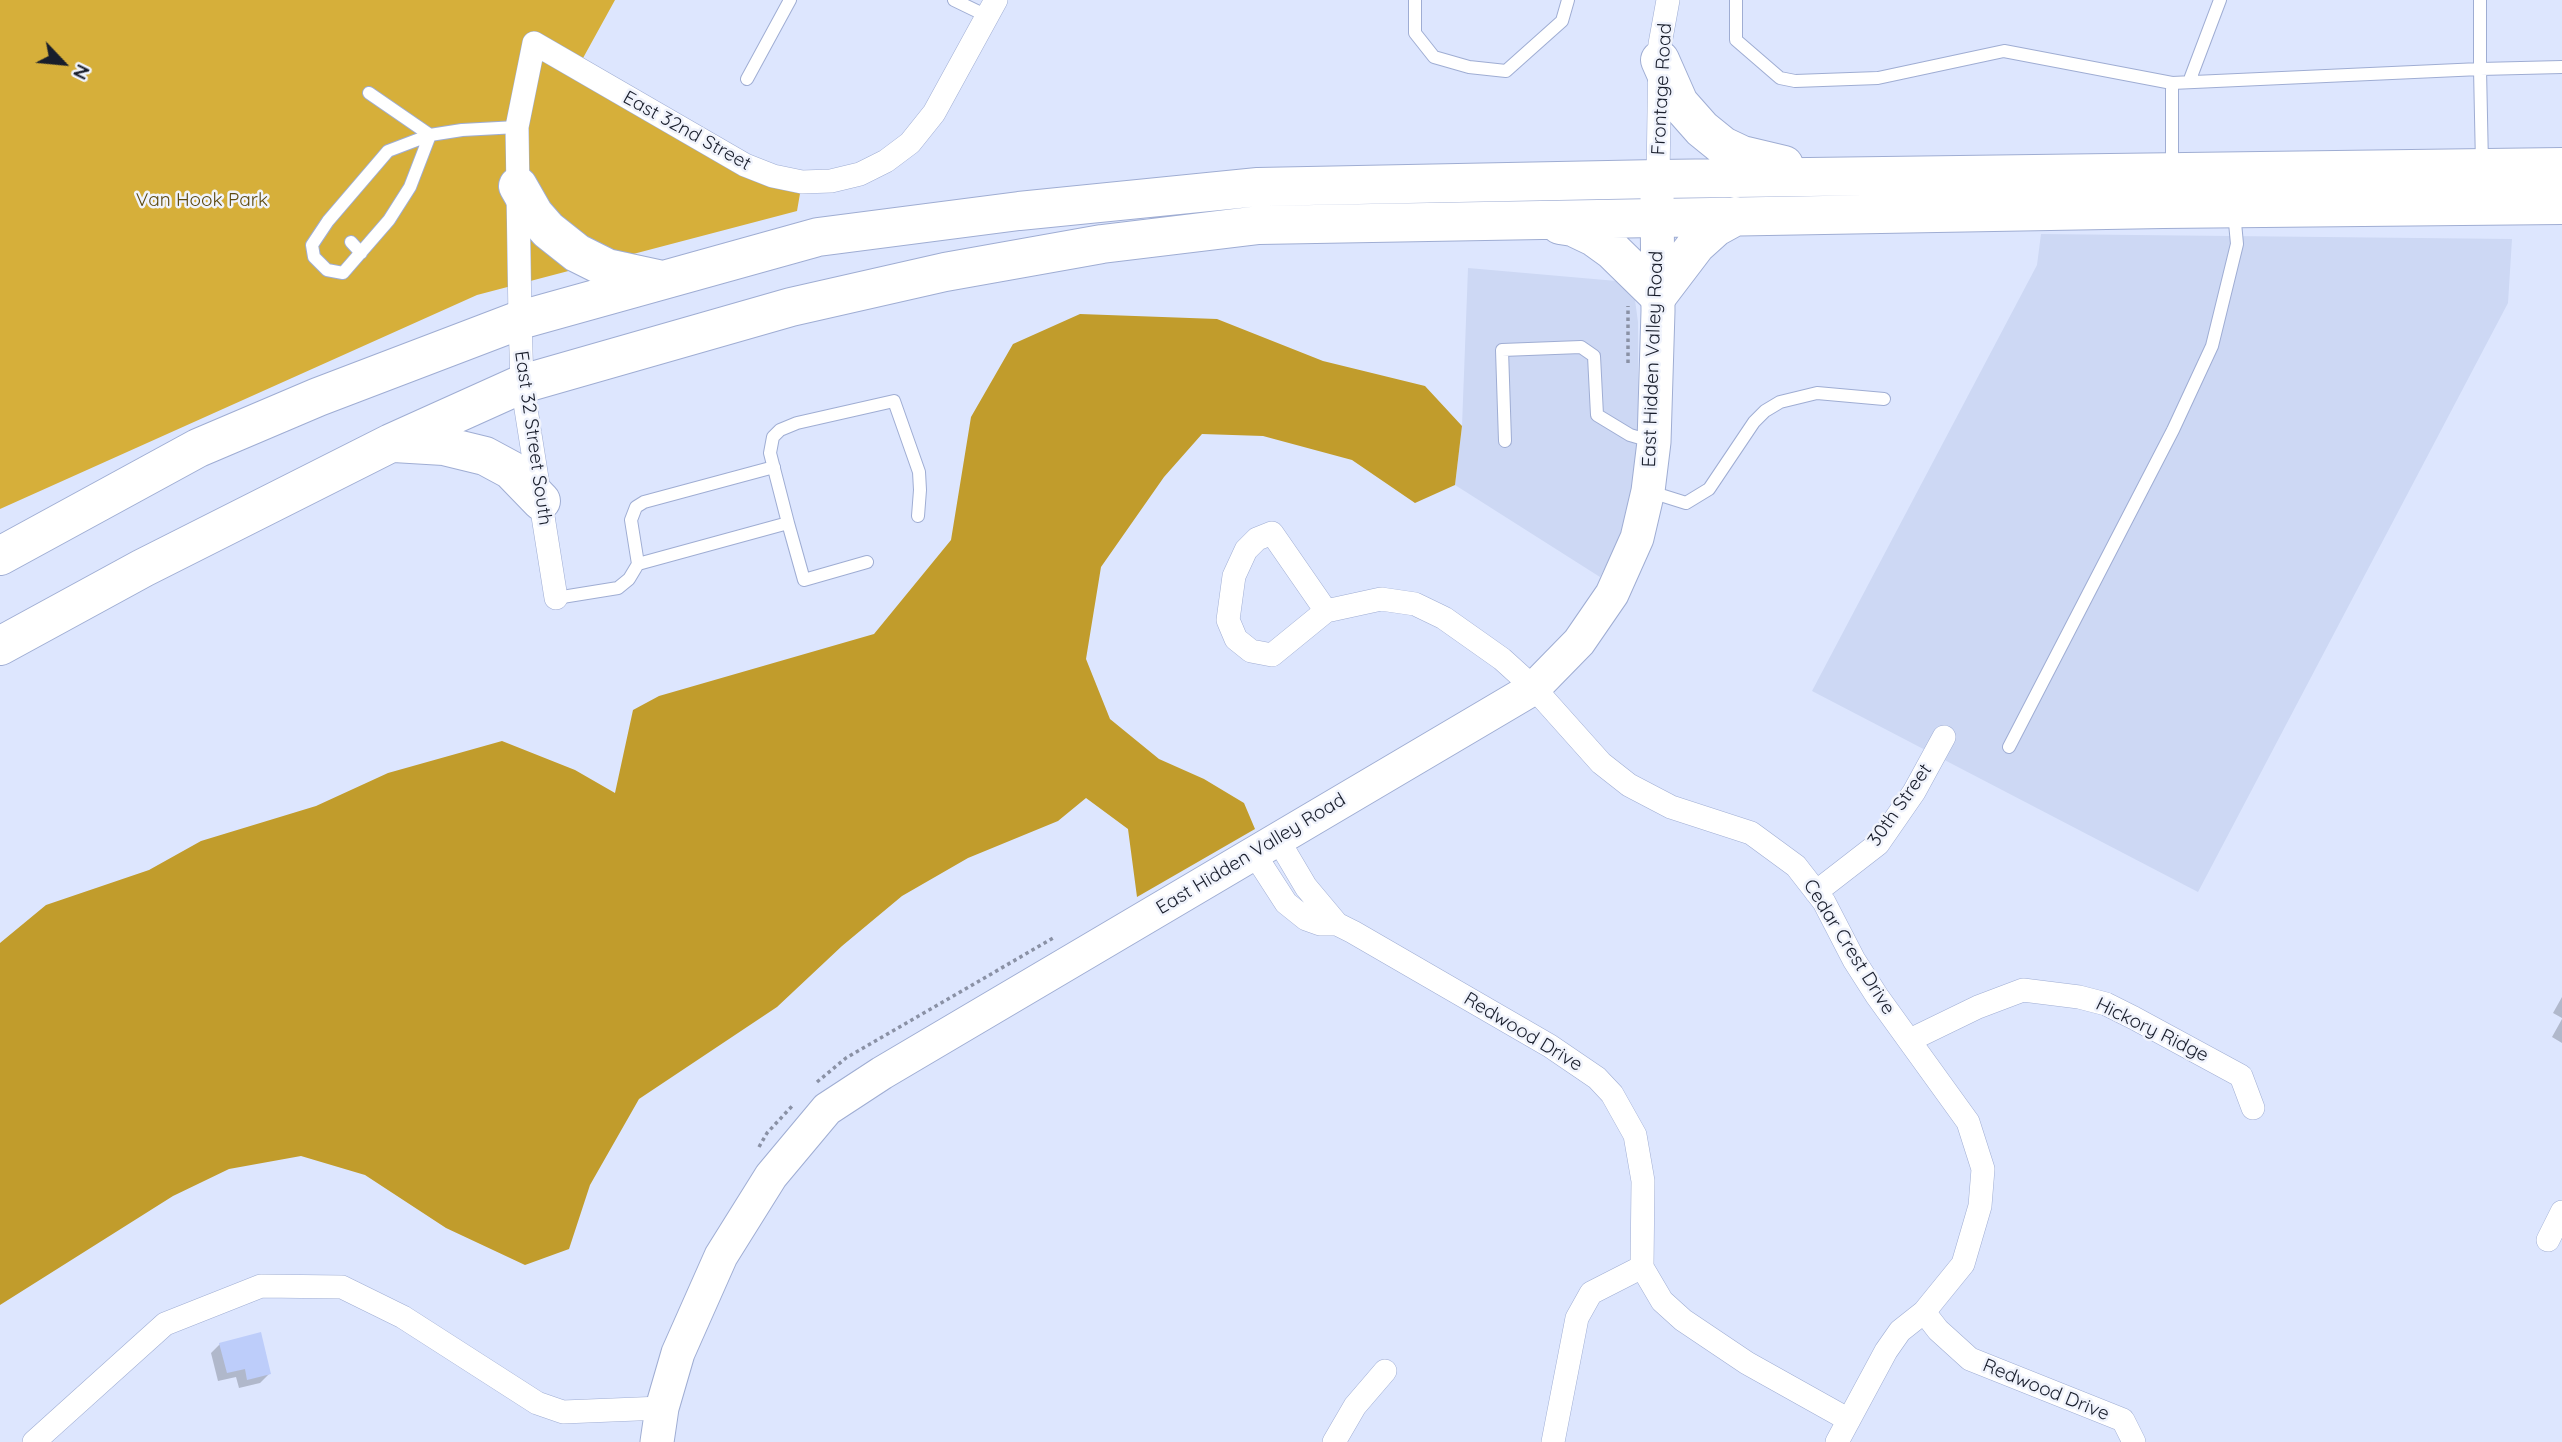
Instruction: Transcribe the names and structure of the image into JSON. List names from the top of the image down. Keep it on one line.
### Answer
{"streets":{"main road":["East Hidden Valley Road"],"street":["Frontage Road","East 32nd Street","East 32 Street South","30th Street","Cedar Crest Drive","Hickory Ridge","Redwood Drive"]},"crossings":[["Frontage Road","East Hidden Valley Road"],["East 32nd Street","East 32 Street South"],["East Hidden Valley Road","Cedar Crest Drive"],["East Hidden Valley Road","Redwood Drive"],["30th Street","Cedar Crest Drive"],["Cedar Crest Drive","Hickory Ridge"],["Cedar Crest Drive","Redwood Drive"]],"parks":["Van Hook Park"],"north":"bottom right"}
